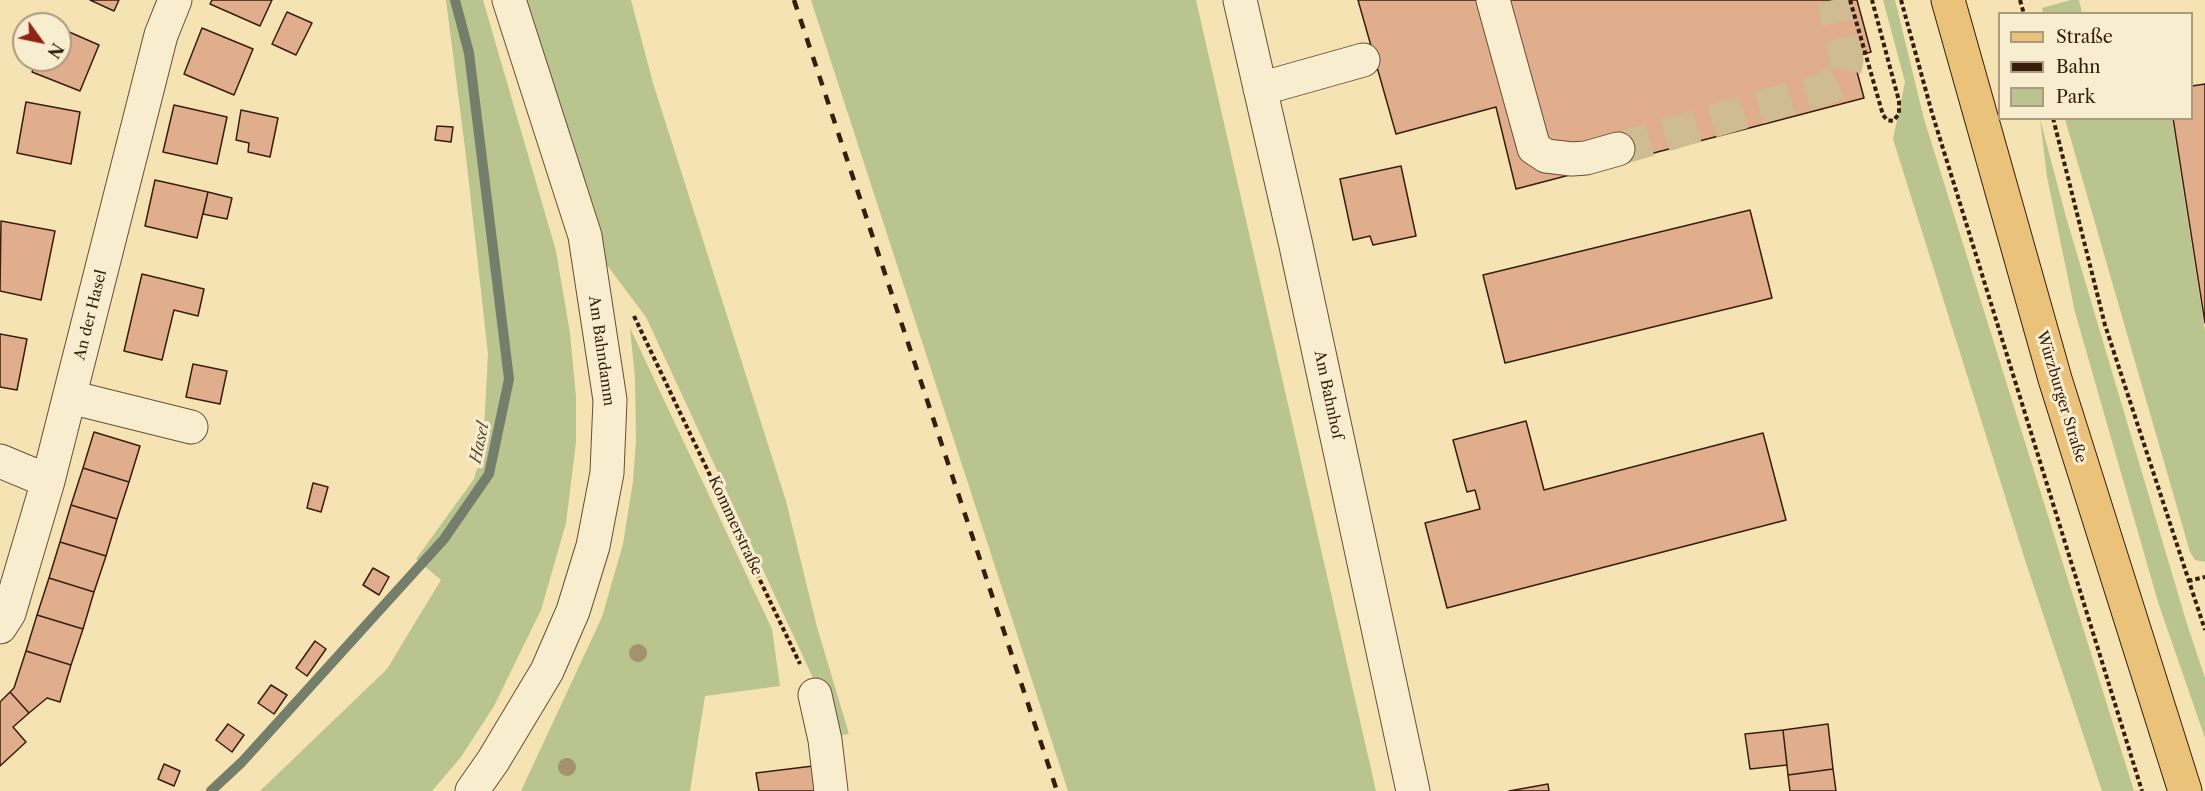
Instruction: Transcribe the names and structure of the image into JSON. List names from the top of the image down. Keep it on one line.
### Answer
{"streets":{"main road":["Würzburger Straße"],"street":["An der Hasel","Am Bahndamm","Am Bahnhof"],"path":["Kommerstraße"]},"crossings":[["Am Bahndamm","Kommerstraße"]],"water":["Hasel"],"legend":["Straße","Bahn","Park"],"north":"bottom right"}
